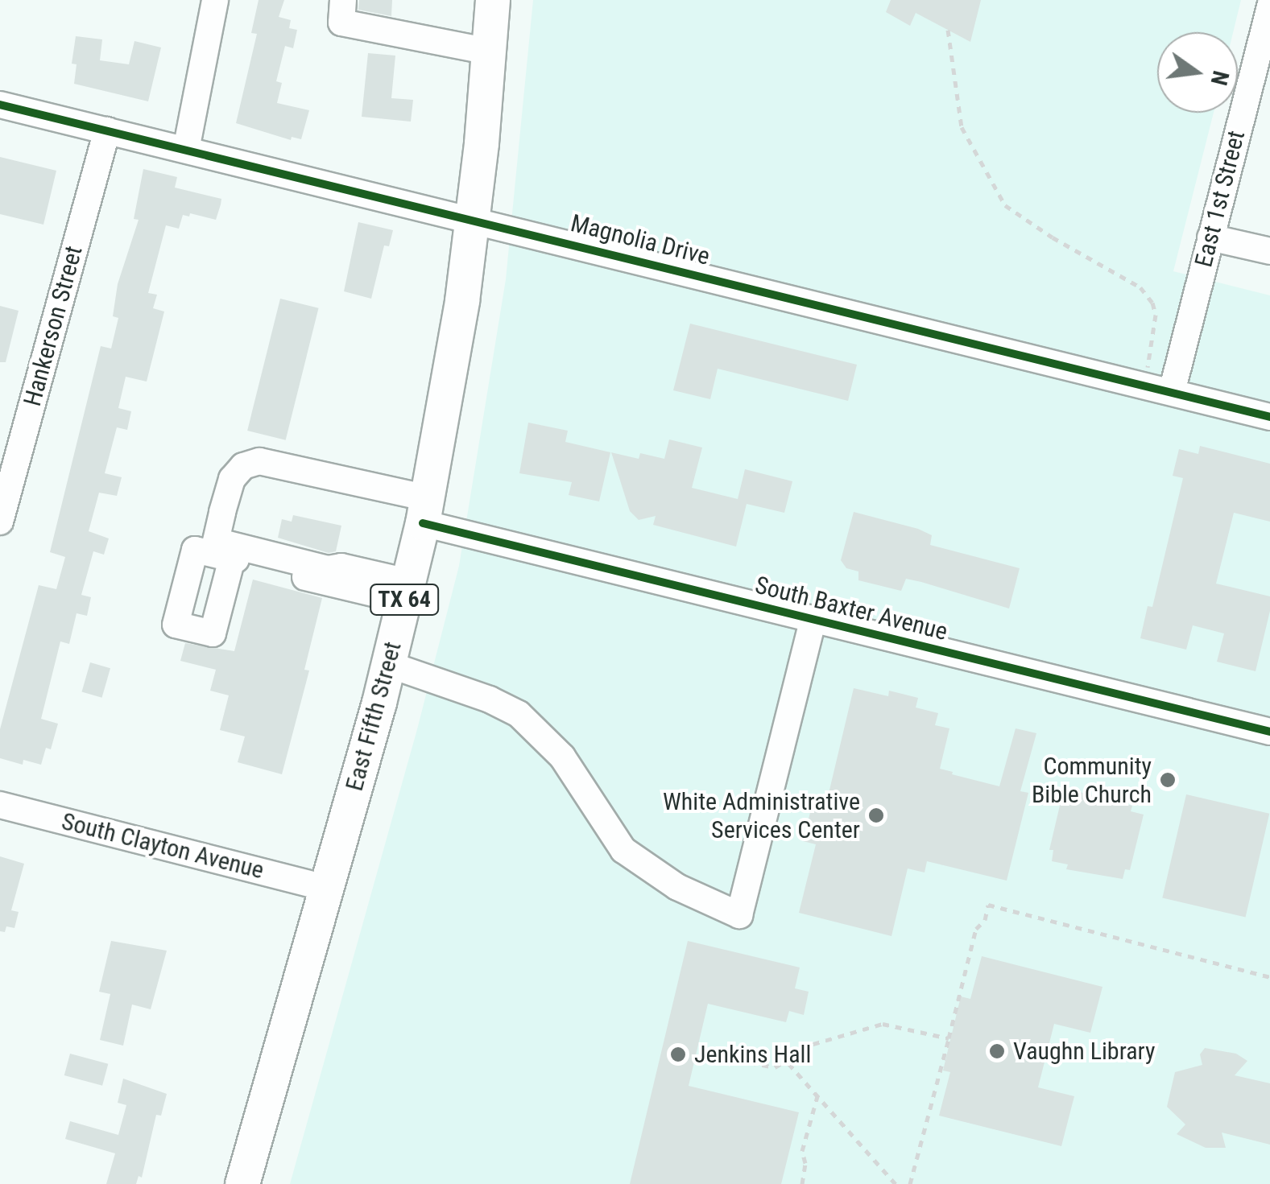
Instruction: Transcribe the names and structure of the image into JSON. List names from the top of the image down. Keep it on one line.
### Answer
{"streets":{"main road":["TX 64","East Fifth Street"],"street":["East 1st Street","Magnolia Drive","Hankerson Street","South Baxter Avenue","South Clayton Avenue"]},"crossings":[["East 1st Street","Magnolia Drive"],["Magnolia Drive","Hankerson Street"],["Magnolia Drive","East Fifth Street"],["South Baxter Avenue","East Fifth Street"],["East Fifth Street","South Clayton Avenue"]],"places":["Community Bible Church","White Administrative Services Center","Vaughn Library","Jenkins Hall"],"north":"right"}
